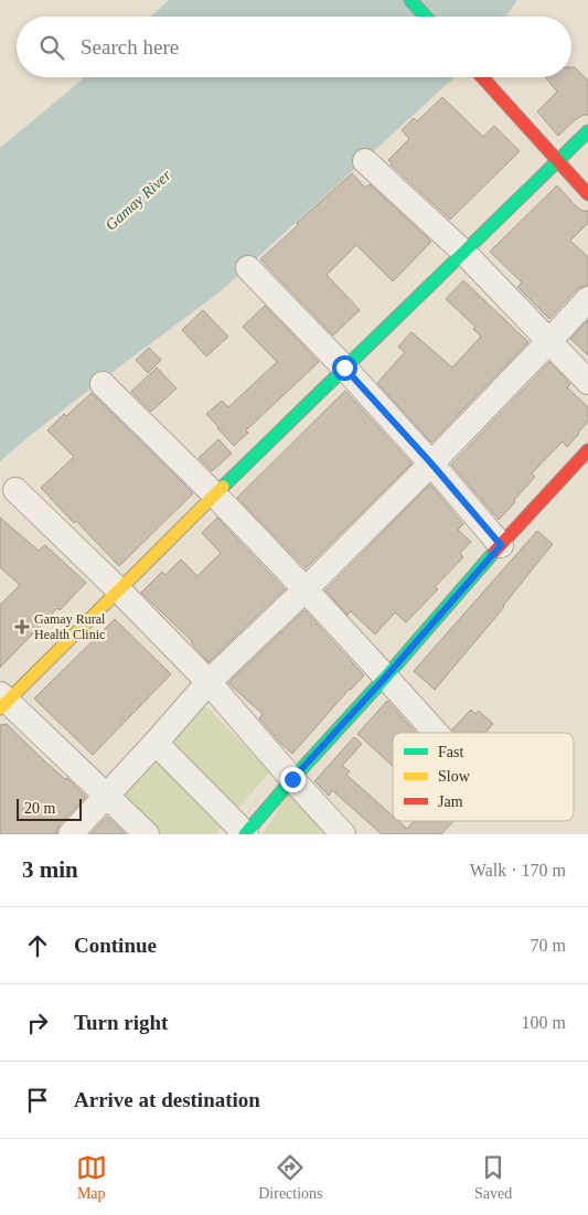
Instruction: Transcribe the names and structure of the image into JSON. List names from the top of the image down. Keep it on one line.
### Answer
{"water":["Gamay River"],"places":{"health":["Gamay Rural Health Clinic"]},"legend":["Fast","Slow","Jam"],"scale_bar":"20 m","page":{"search":"Search here","scale":"20 m","heading":["3 min","Walk · 170 m"],"list":[["Continue","70 m"],["Turn right","100 m"],"Arrive at destination"],"nav":["Map","Directions","Saved"]}}
